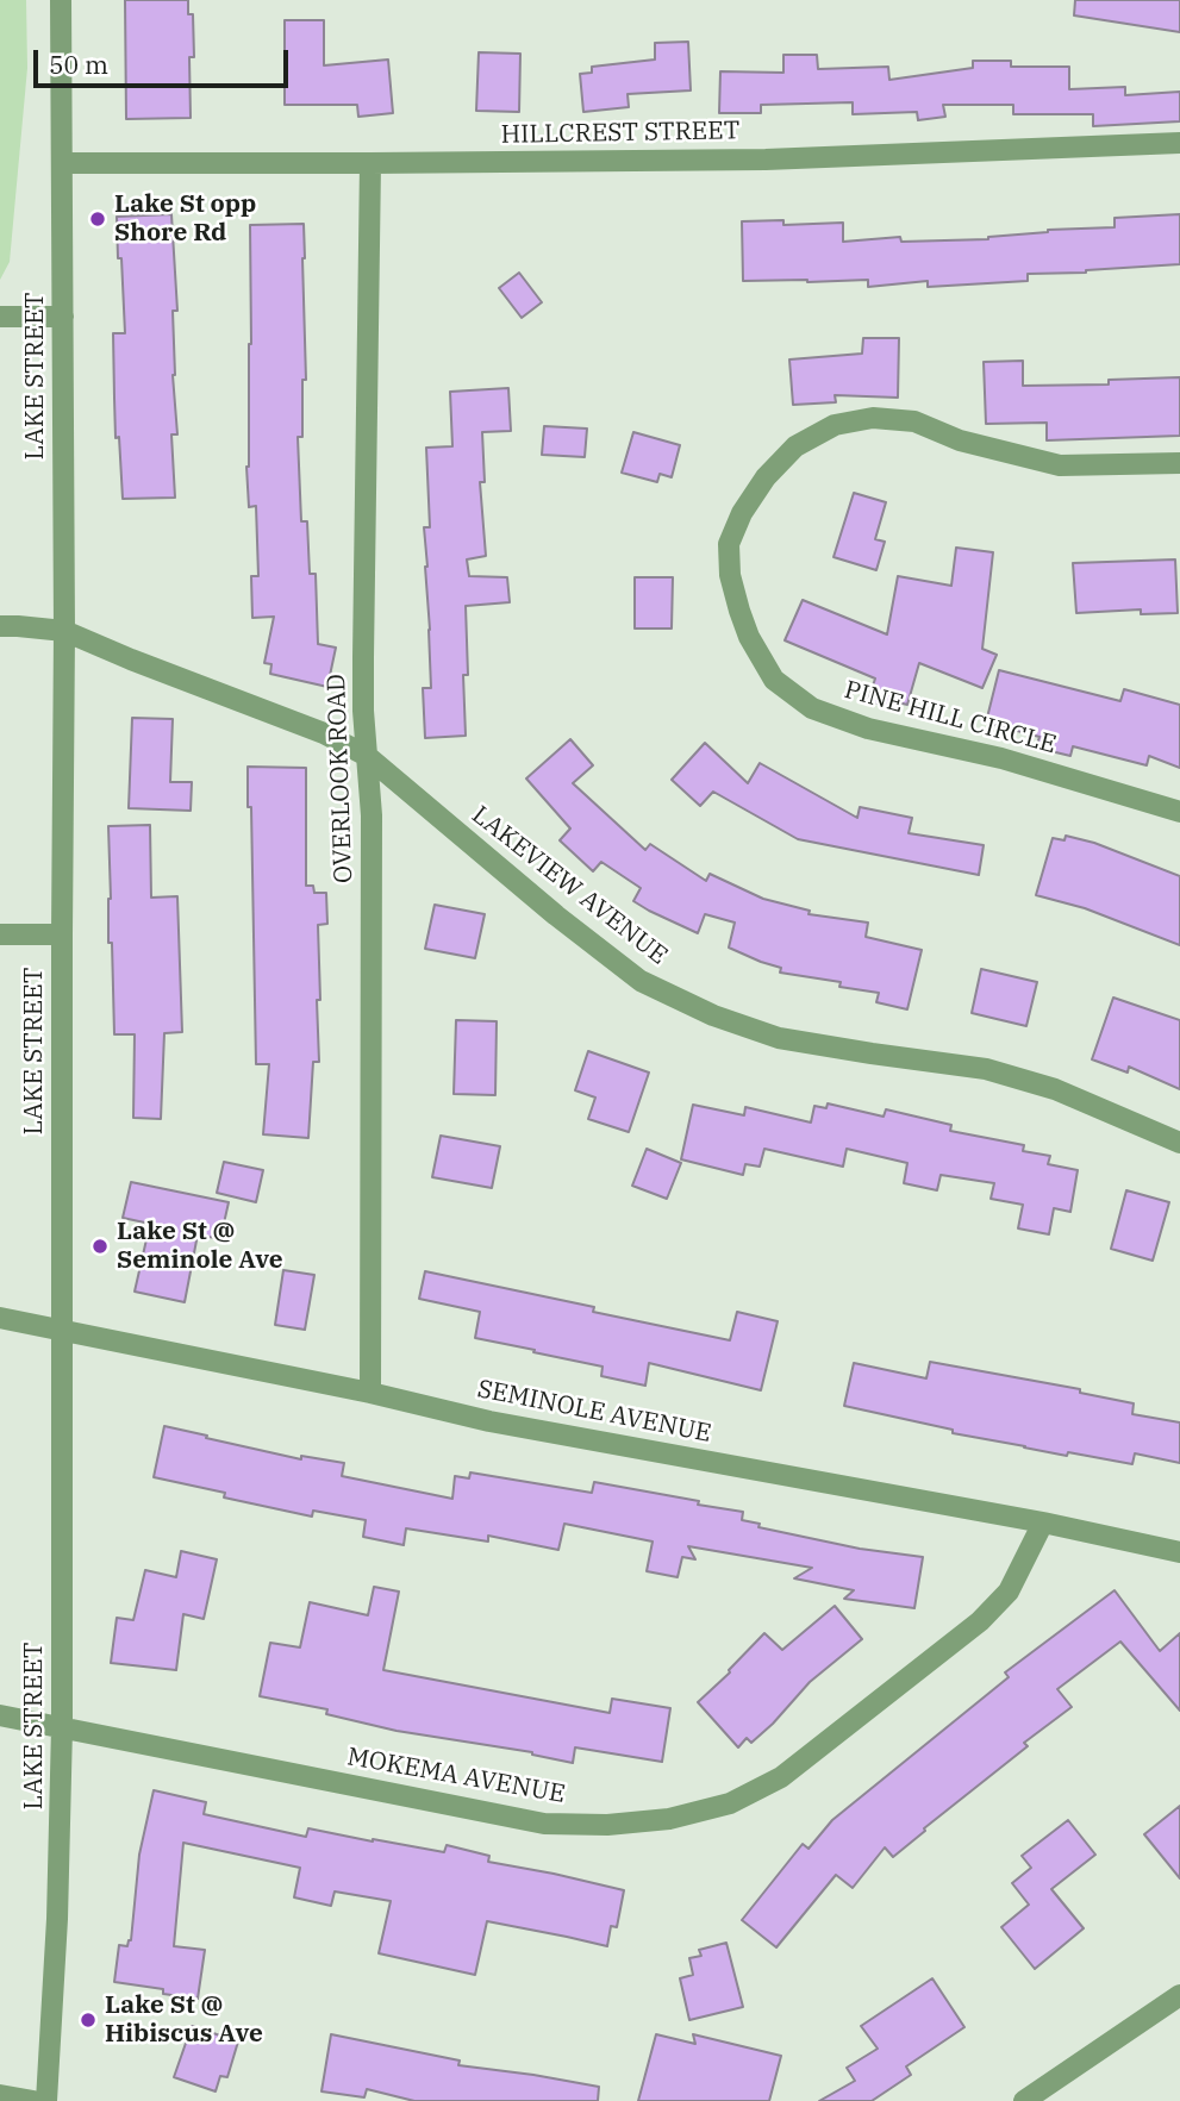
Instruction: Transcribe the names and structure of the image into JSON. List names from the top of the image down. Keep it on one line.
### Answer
{"streets":{"street":["HILLCREST STREET","LAKE STREET","PINE HILL CIRCLE","OVERLOOK ROAD","LAKEVIEW AVENUE","SEMINOLE AVENUE","MOKEMA AVENUE"]},"crossings":[["HILLCREST STREET","LAKE STREET"],["HILLCREST STREET","OVERLOOK ROAD"],["LAKE STREET","LAKEVIEW AVENUE"],["LAKE STREET","SEMINOLE AVENUE"],["LAKE STREET","MOKEMA AVENUE"],["OVERLOOK ROAD","LAKEVIEW AVENUE"],["OVERLOOK ROAD","SEMINOLE AVENUE"],["SEMINOLE AVENUE","MOKEMA AVENUE"]],"places":["Lake St opp Shore Rd","Lake St @ Seminole Ave","Lake St @ Hibiscus Ave"],"scale_bar":"50 m"}
